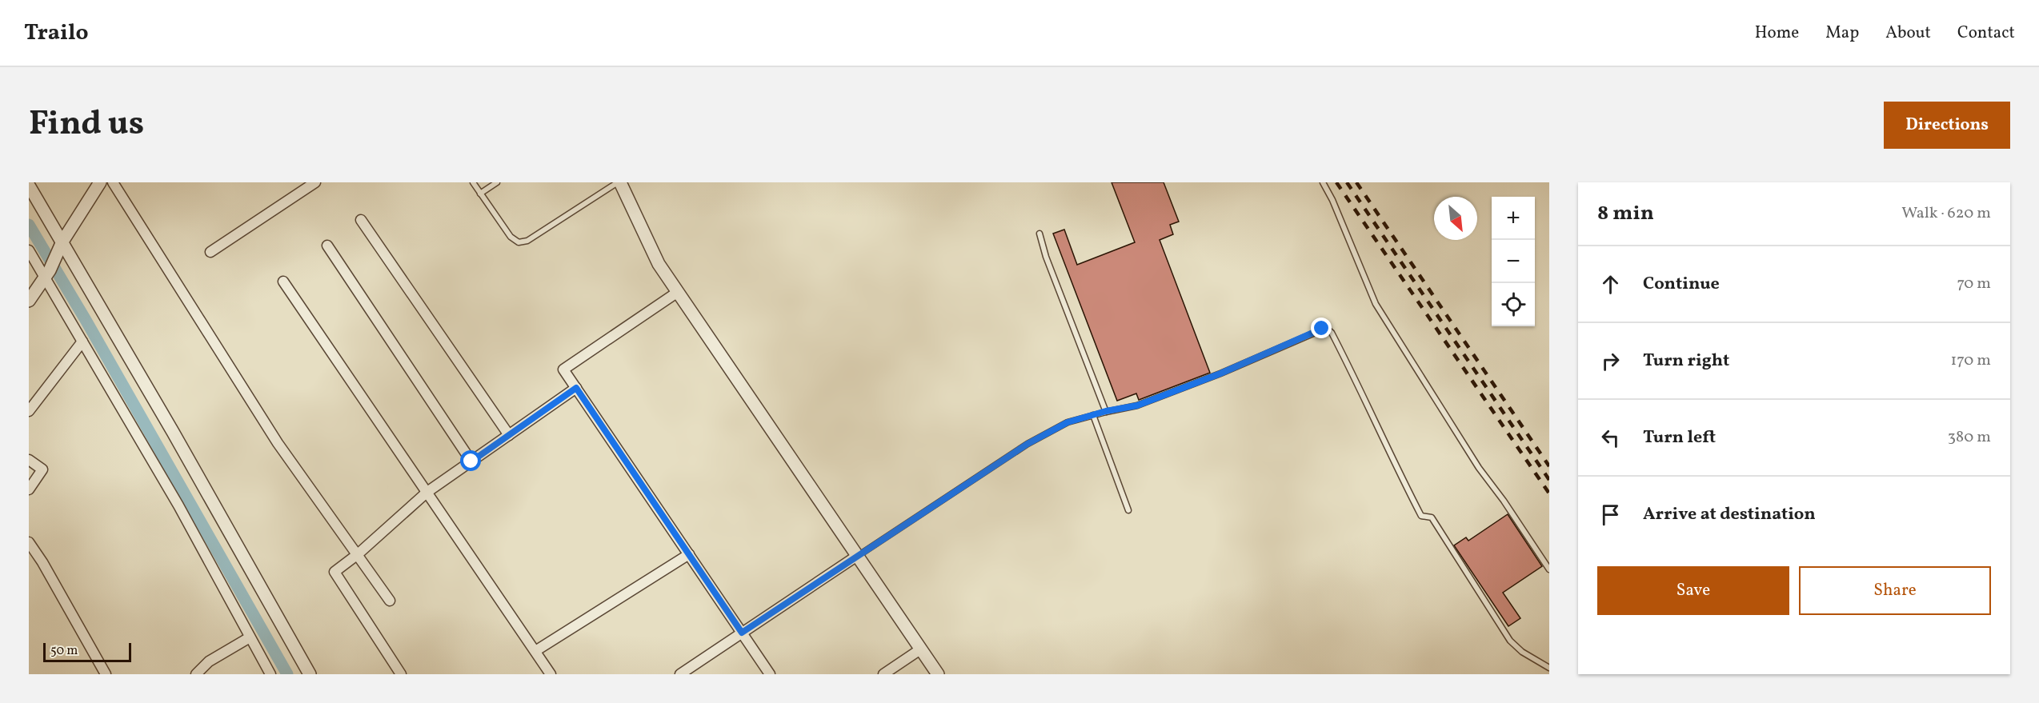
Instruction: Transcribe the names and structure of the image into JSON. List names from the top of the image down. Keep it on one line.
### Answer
{"scale_bar":"50 m","north":"bottom right","page":{"header":"Trailo","nav":["Home","Map","About","Contact"],"title":"Find us","buttons":["Directions",["Save","Share"]],"heading":["8 min","Walk · 620 m"],"map_buttons":["+","−"],"list":[["Continue","70 m"],["Turn right","170 m"],["Turn left","380 m"],"Arrive at destination"],"scale":"50 m"}}
